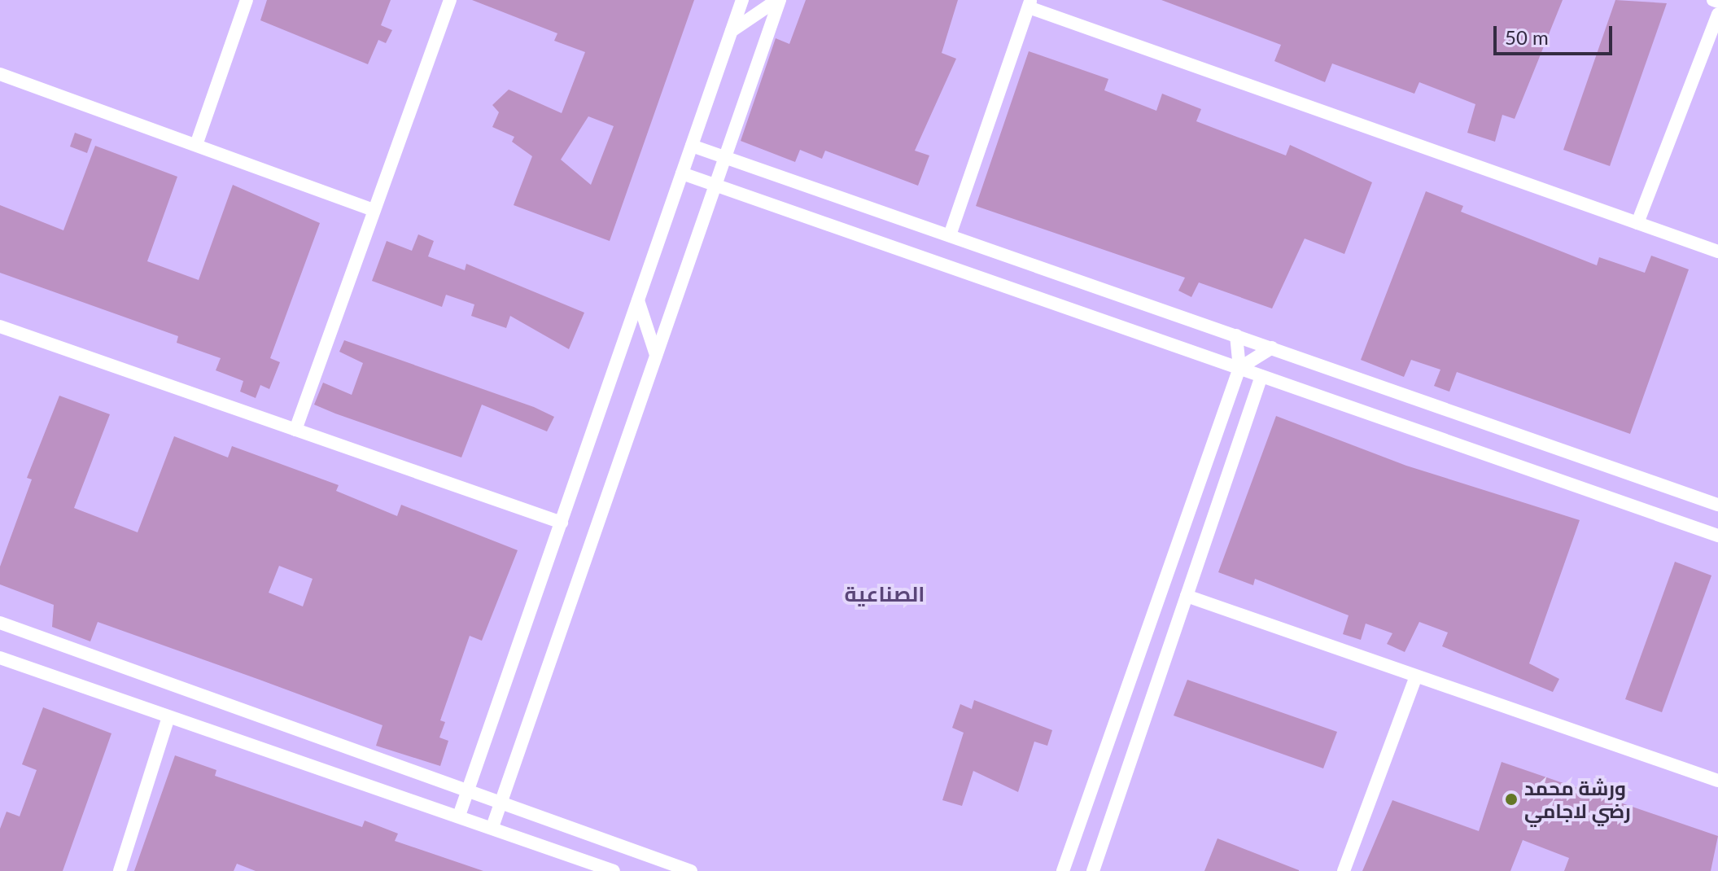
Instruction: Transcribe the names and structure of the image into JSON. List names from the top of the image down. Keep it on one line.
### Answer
{"districts":["الصناعية"],"places":["ورشة محمد رضي لاجامي"],"scale_bar":"50 m"}
